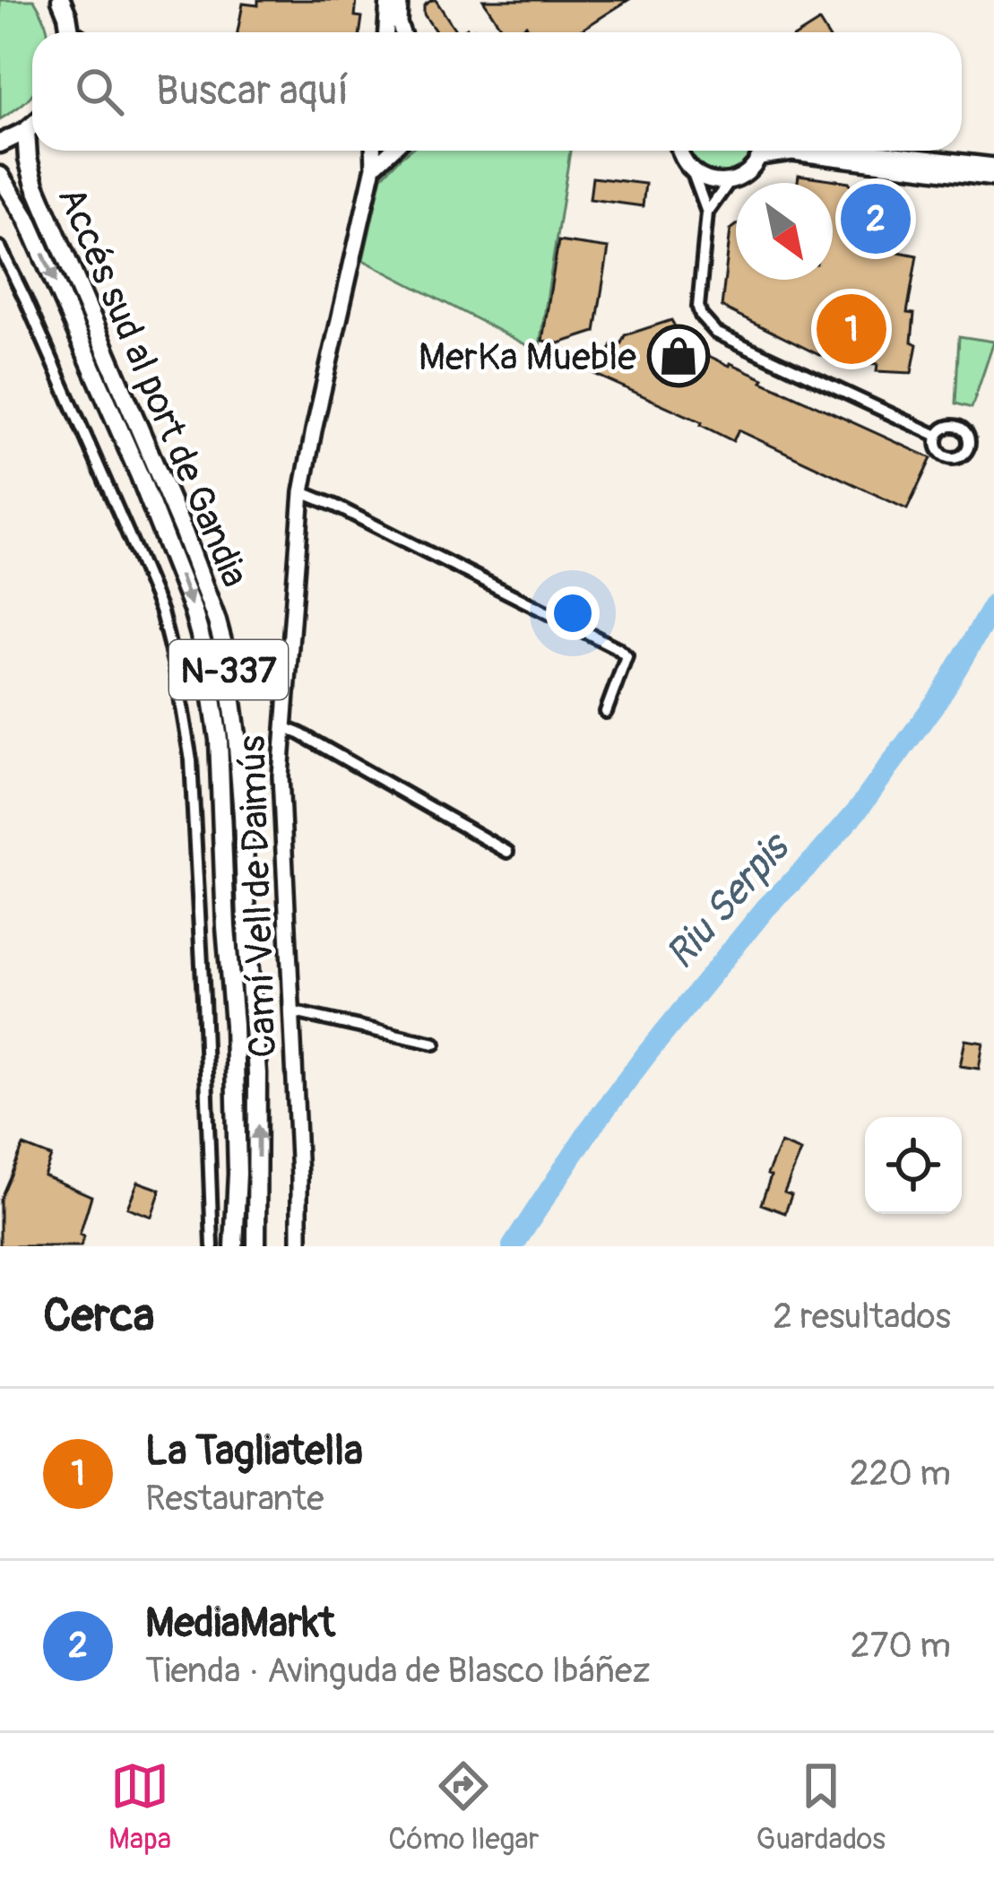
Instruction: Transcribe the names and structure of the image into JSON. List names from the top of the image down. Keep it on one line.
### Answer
{"streets":{"highway":["Accés sud al port de Gandia","N-337"],"main road":["Camí Vell de Daimús"]},"water":["Riu Serpis"],"places":{"shop":["MerKa Mueble"]},"north":"bottom right","page":{"search":"Buscar aquí","pins":["2","1"],"heading":["Cerca","2 resultados"],"list":[{"mark":"1","name":"La Tagliatella","note":"Restaurante","value":"220 m"},{"mark":"2","name":"MediaMarkt","note":"Tienda · Avinguda de Blasco Ibáñez","value":"270 m"}],"nav":["Mapa","Cómo llegar","Guardados"]}}
